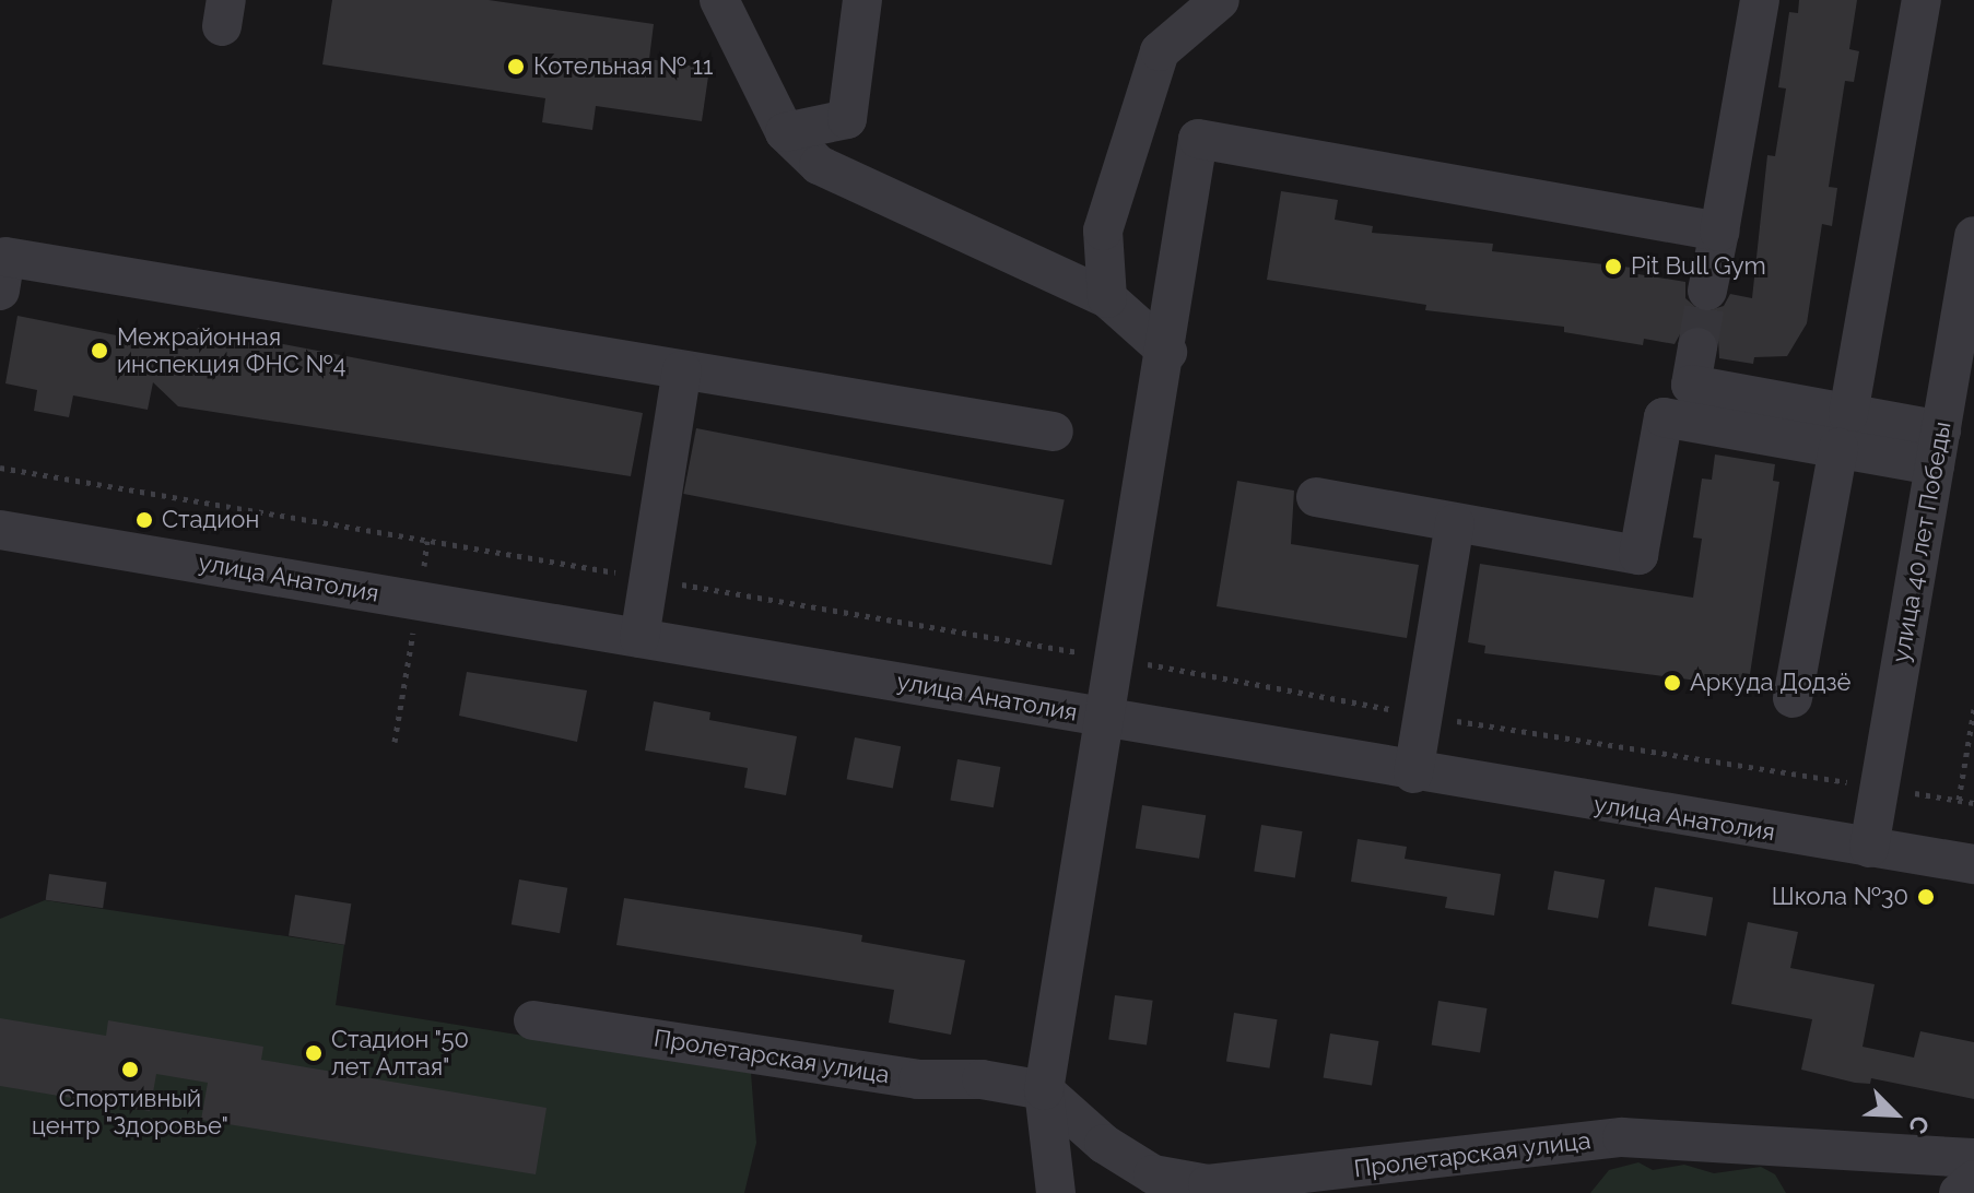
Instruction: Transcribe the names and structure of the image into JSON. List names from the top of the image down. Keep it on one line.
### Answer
{"streets":{"street":["улица 40 лет Победы","улица Анатолия","Пролетарская улица"]},"crossings":[["улица 40 лет Победы","улица Анатолия"]],"places":["Котельная № 11","Pit Bull Gym","Межрайонная инспекция ФНС №4","Стадион","Аркуда Додзё","Школа №30","Стадион \"50 лет Алтая\"","Спортивный центр \"Здоровье\""],"north":"bottom right"}
